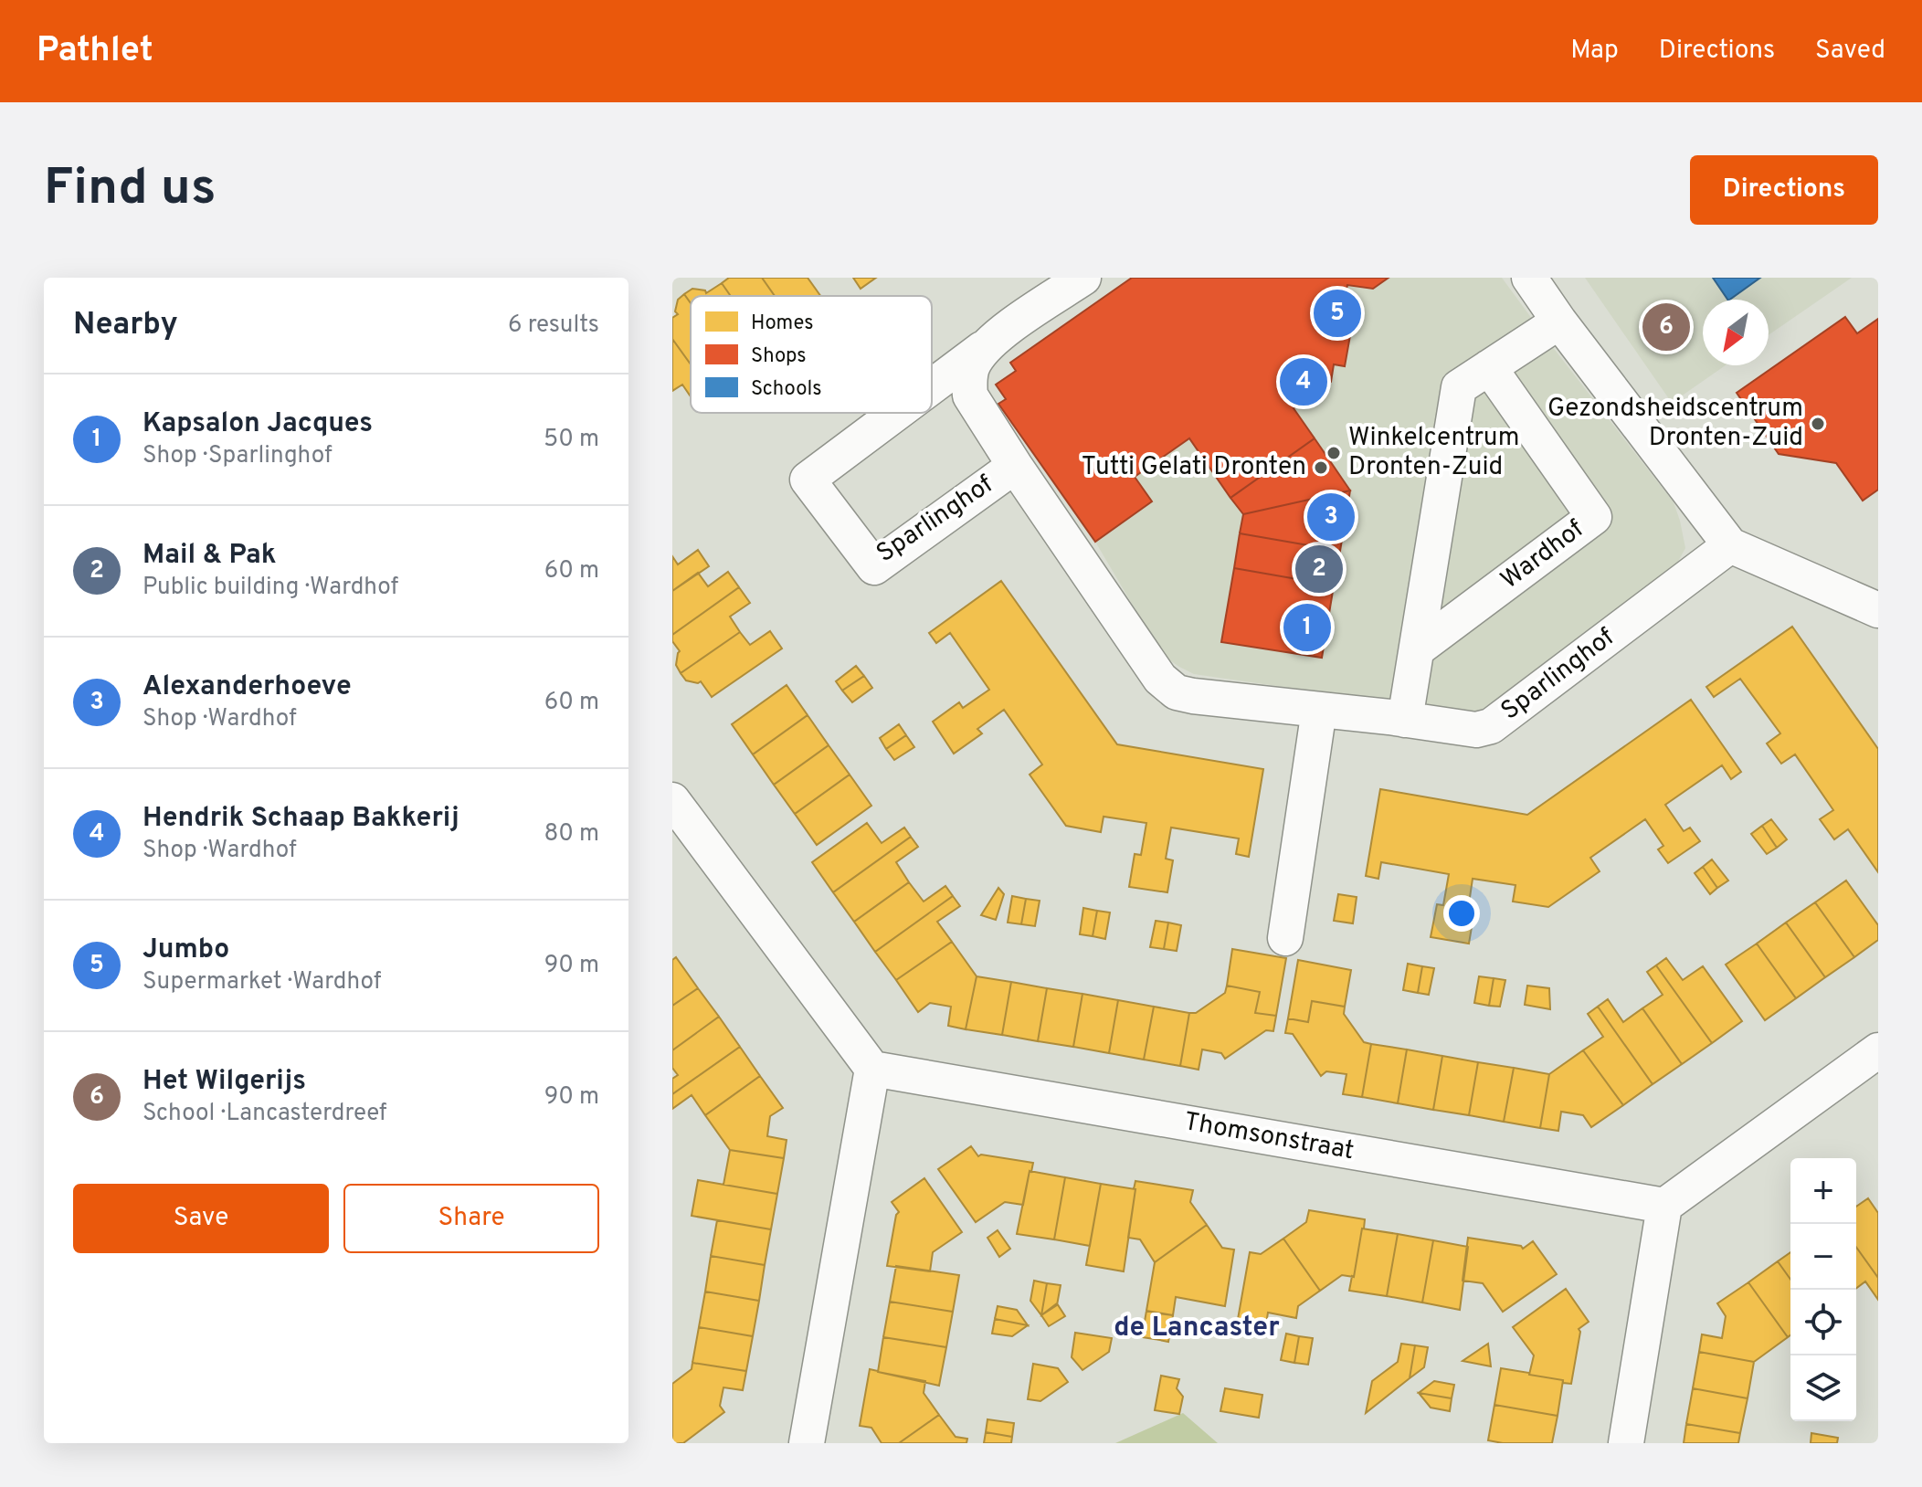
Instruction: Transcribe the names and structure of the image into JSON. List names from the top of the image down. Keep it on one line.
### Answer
{"streets":{"street":["Sparlinghof","Wardhof","Thomsonstraat"]},"districts":["de Lancaster"],"places":["Gezondsheidscentrum Dronten-Zuid","Winkelcentrum Dronten-Zuid","Tutti Gelati Dronten"],"legend":["Homes","Shops","Schools"],"north":"bottom left","page":{"header":"Pathlet","nav":["Map","Directions","Saved"],"buttons":["Directions",["Save","Share"]],"title":"Find us","heading":["Nearby","6 results"],"pins":["5","6","4","3","2","1"],"list":[{"mark":"1","name":"Kapsalon Jacques","note":"Shop · Sparlinghof","value":"50 m"},{"mark":"2","name":"Mail & Pak","note":"Public building · Wardhof","value":"60 m"},{"mark":"3","name":"Alexanderhoeve","note":"Shop · Wardhof","value":"60 m"},{"mark":"4","name":"Hendrik Schaap Bakkerij","note":"Shop · Wardhof","value":"80 m"},{"mark":"5","name":"Jumbo","note":"Supermarket · Wardhof","value":"90 m"},{"mark":"6","name":"Het Wilgerijs","note":"School · Lancasterdreef","value":"90 m"}],"map_buttons":["+","−"]}}
